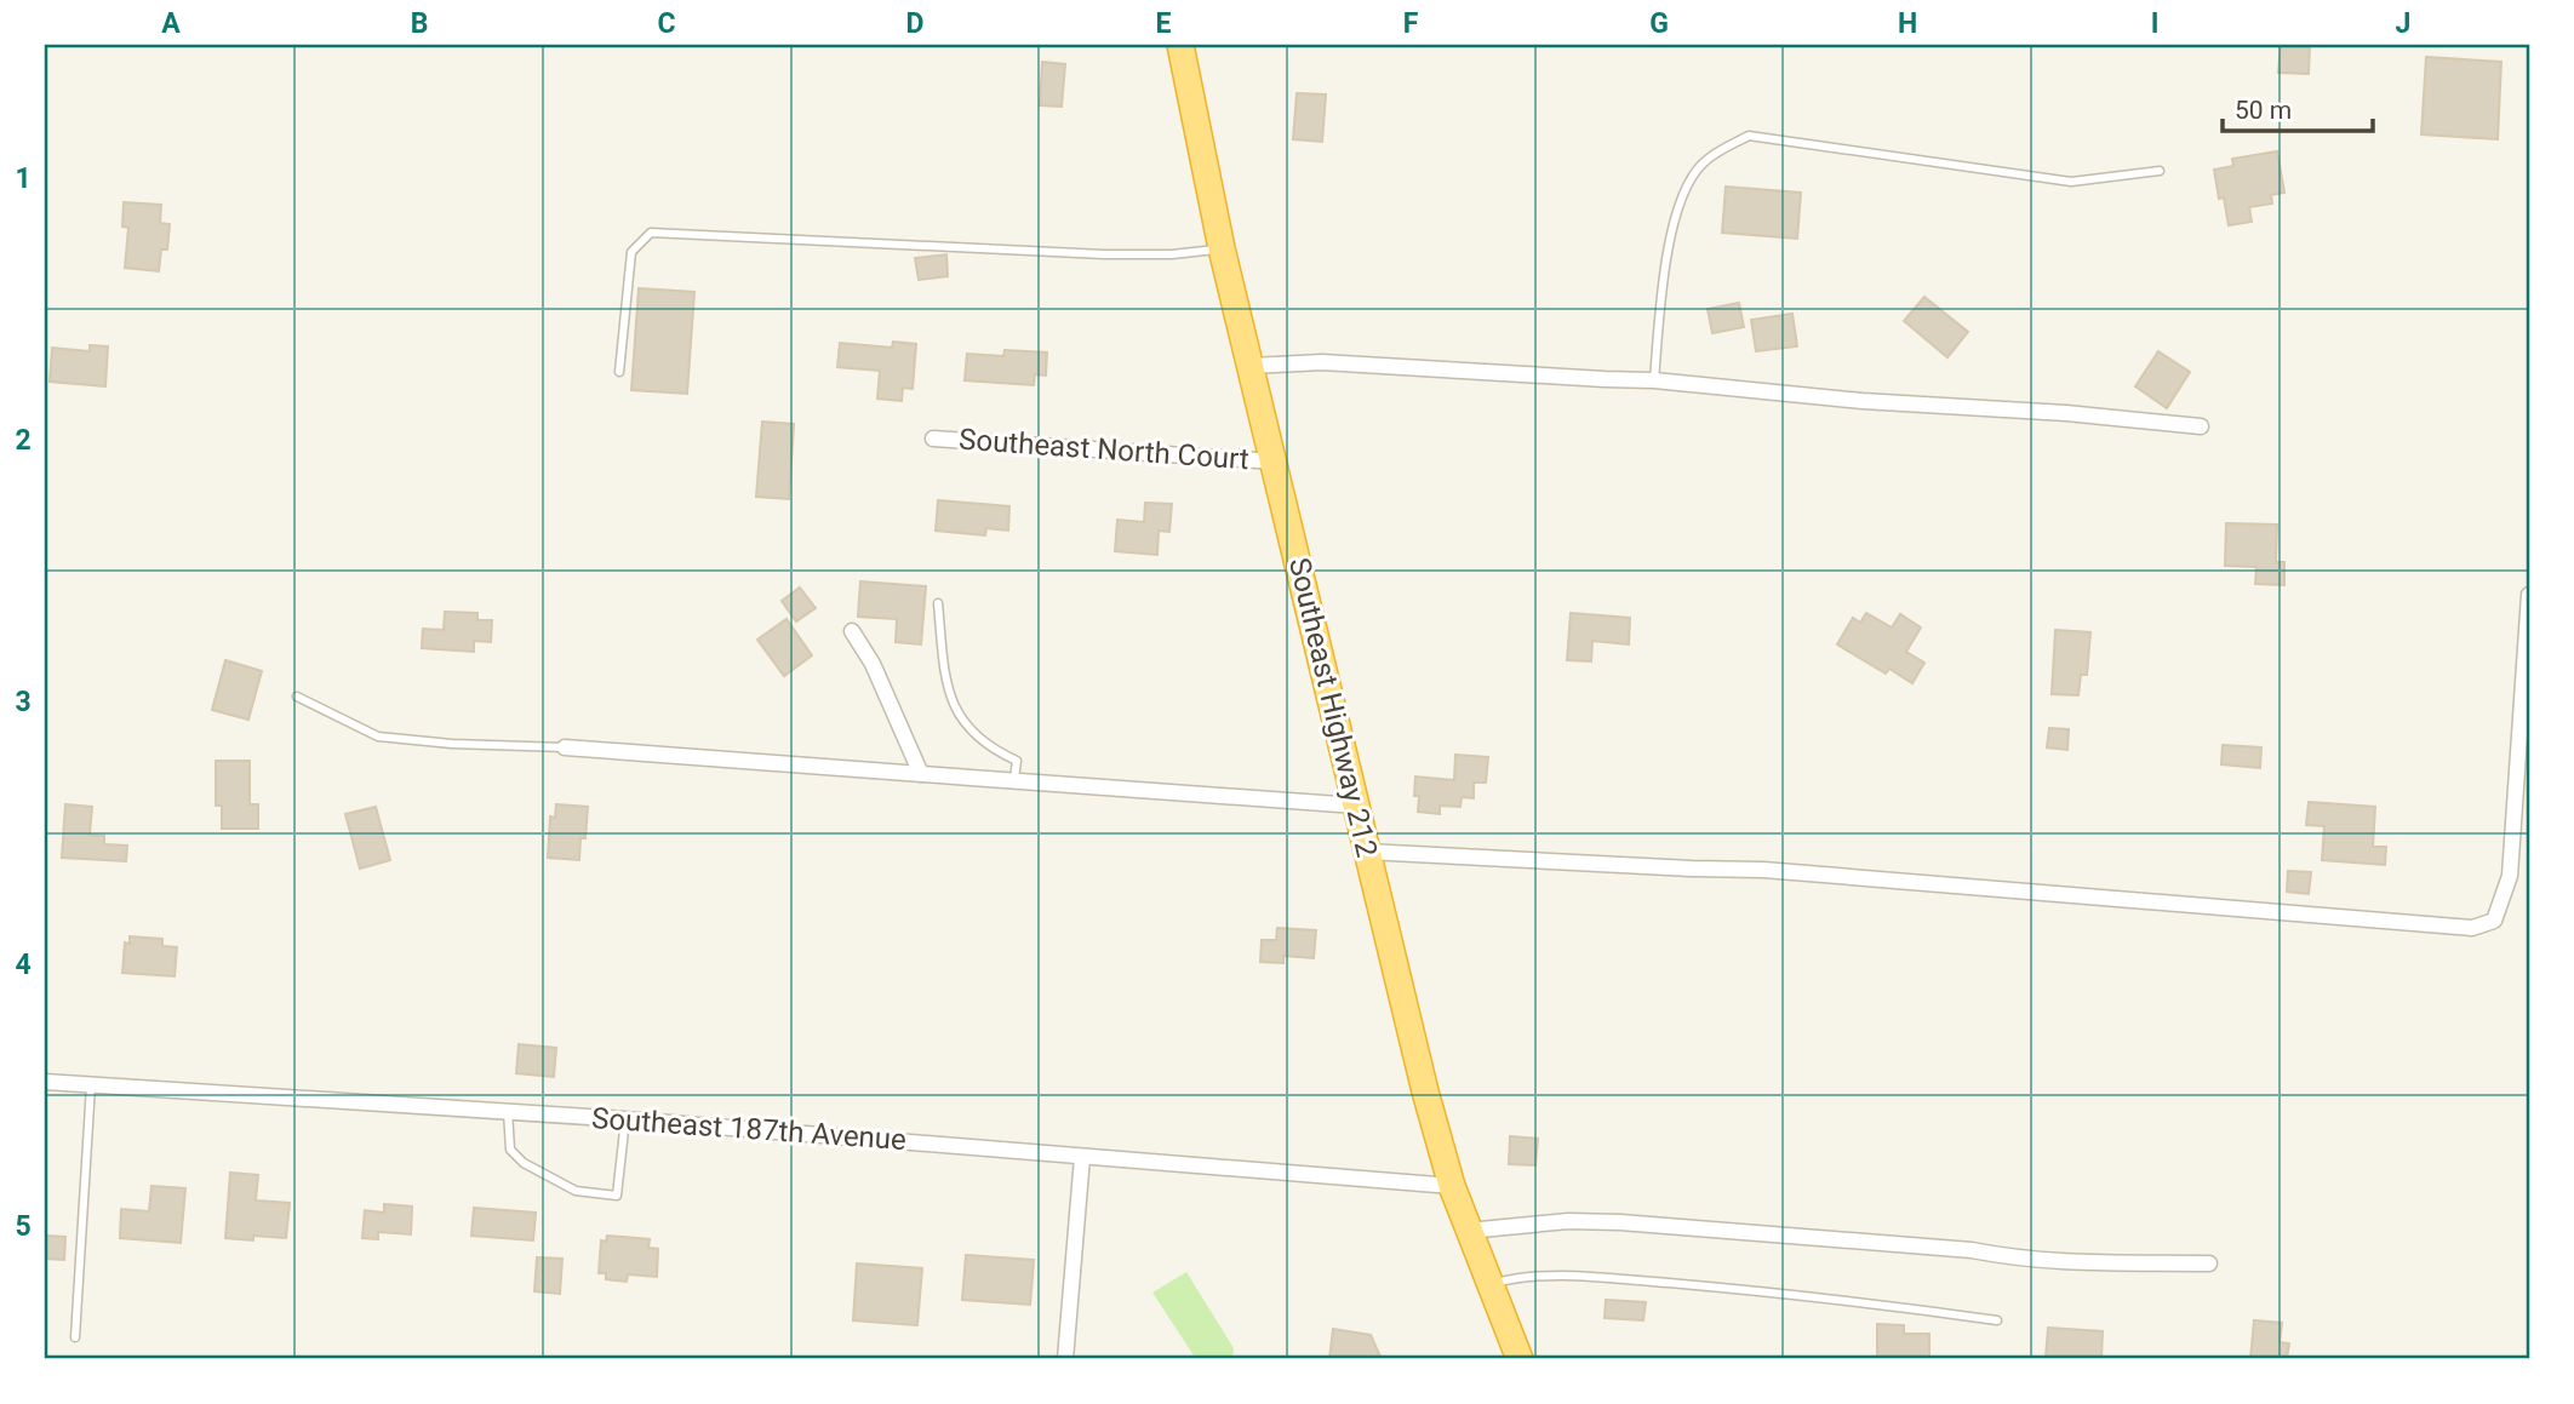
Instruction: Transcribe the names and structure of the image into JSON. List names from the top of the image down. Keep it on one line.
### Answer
{"streets":{"highway":["Southeast Highway 212"],"street":["Southeast North Court","Southeast 187th Avenue"]},"crossings":[["Southeast North Court","Southeast Highway 212"],["Southeast Highway 212","Southeast 187th Avenue"]],"scale_bar":"50 m","grid":{"columns":["A","B","C","D","E","F","G","H","I","J"],"rows":["1","2","3","4","5"]}}
